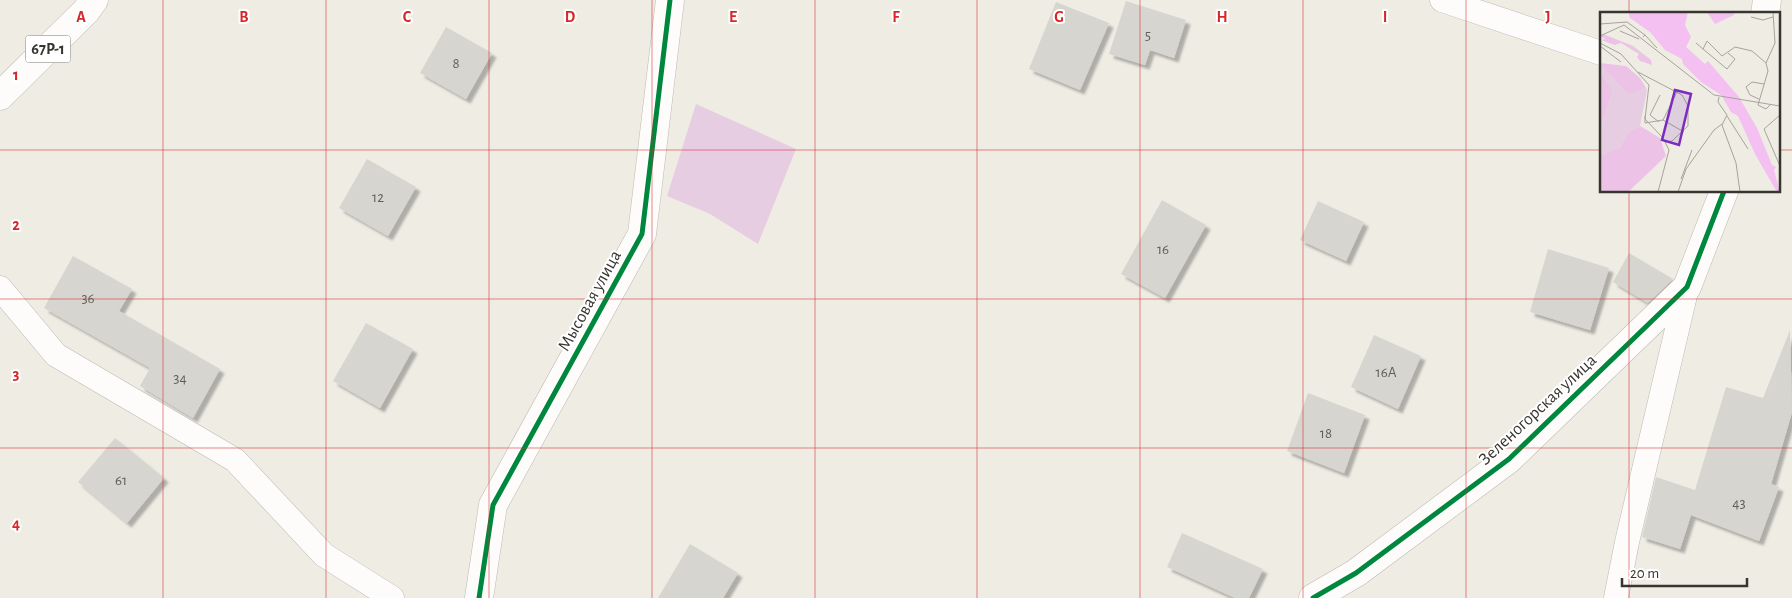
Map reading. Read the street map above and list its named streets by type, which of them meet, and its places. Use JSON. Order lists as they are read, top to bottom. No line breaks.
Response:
{"streets":{"street":["67Р-1","Мысовая улица","Зеленогорская улица"]},"house_numbers":["5","8","12","16","36","16А","34","18","61","43"],"scale_bar":"20 m","grid":{"columns":["A","B","C","D","E","F","G","H","I","J"],"rows":["1","2","3","4"]}}
